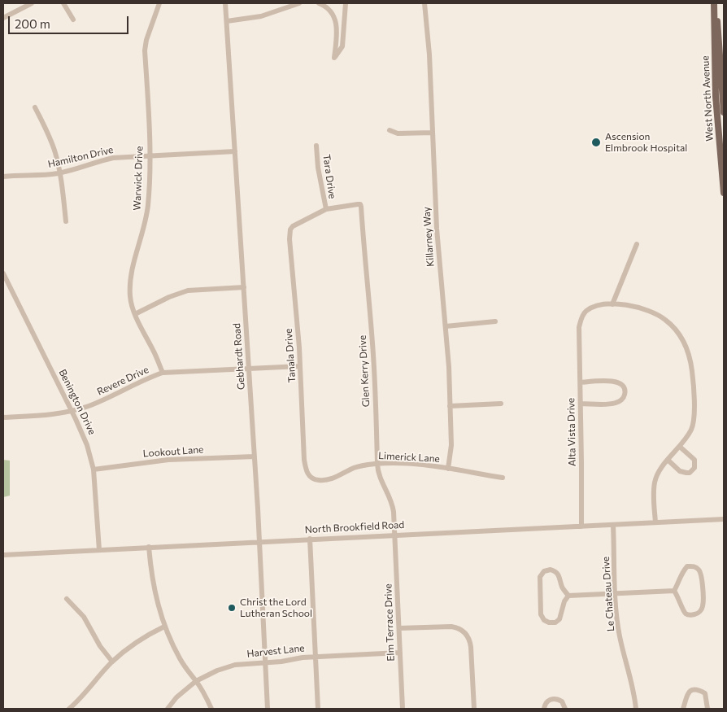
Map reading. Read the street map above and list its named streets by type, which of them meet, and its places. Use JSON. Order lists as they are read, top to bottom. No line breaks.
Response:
{"streets":{"main road":["West North Avenue"],"street":["Hamilton Drive","Tara Drive","Warwick Drive","Killarney Way","Tanala Drive","Gebhardt Road","Glen Kerry Drive","Revere Drive","Benington Drive","Alta Vista Drive","Lookout Lane","Limerick Lane","North Brookfield Road","Le Chateau Drive","Elm Terrace Drive","Harvest Lane"]},"crossings":[["Hamilton Drive","Warwick Drive"],["Hamilton Drive","Gebhardt Road"],["Tara Drive","Tanala Drive"],["Tara Drive","Glen Kerry Drive"],["Warwick Drive","Revere Drive"],["Killarney Way","Limerick Lane"],["Tanala Drive","Glen Kerry Drive"],["Tanala Drive","Revere Drive"],["Tanala Drive","Limerick Lane"],["Gebhardt Road","Revere Drive"],["Gebhardt Road","Lookout Lane"],["Gebhardt Road","North Brookfield Road"],["Gebhardt Road","Harvest Lane"],["Glen Kerry Drive","Limerick Lane"],["Glen Kerry Drive","North Brookfield Road"],["Glen Kerry Drive","Elm Terrace Drive"],["Revere Drive","Benington Drive"],["Benington Drive","Lookout Lane"],["Benington Drive","North Brookfield Road"],["Alta Vista Drive","North Brookfield Road"],["North Brookfield Road","Le Chateau Drive"],["North Brookfield Road","Elm Terrace Drive"],["Elm Terrace Drive","Harvest Lane"]],"places":["Ascension Elmbrook Hospital","Christ the Lord Lutheran School"],"scale_bar":"200 m"}
